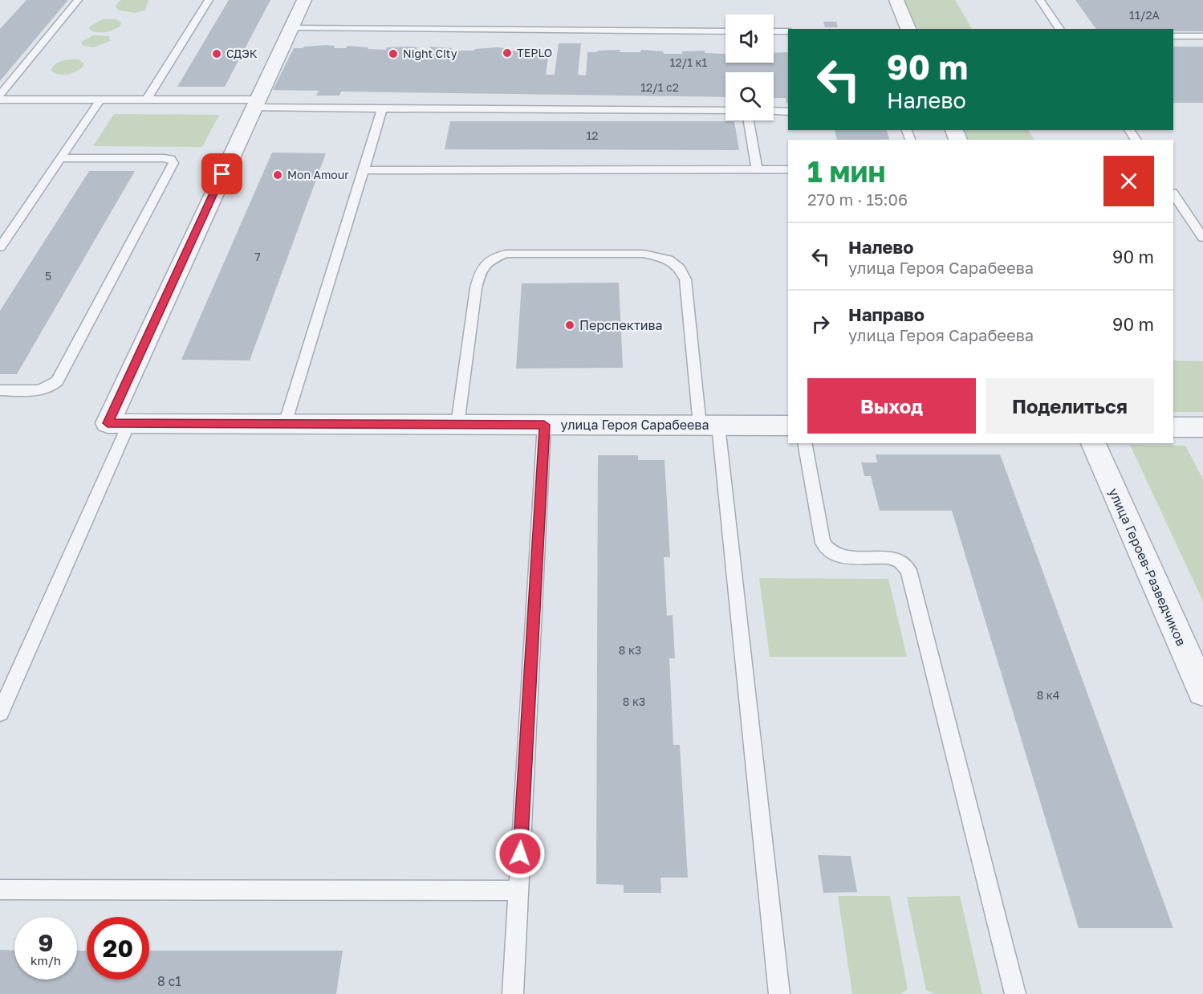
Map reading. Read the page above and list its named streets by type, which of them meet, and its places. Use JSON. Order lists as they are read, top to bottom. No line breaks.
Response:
{"streets":{"street":["улица Героя Сарабеева","улица Героев-Разведчиков"]},"places":["TEPLO","СДЭК","Night City","Mon Amour","Перспектива"],"house_numbers":["11/2А","12/1 к1","12/1 с2","12","7","5","8 к3","8 к4","8 к3","8 с1"],"page":{"turn":["90 m","Налево"],"heading":["1 мин","270 m · 15:06"],"list":[{"name":"Налево","note":"улица Героя Сарабеева","value":"90 m"},{"name":"Направо","note":"улица Героя Сарабеева","value":"90 m"}],"buttons":["Выход","Поделиться"],"speed":"9 km/h","limit":"20"}}
